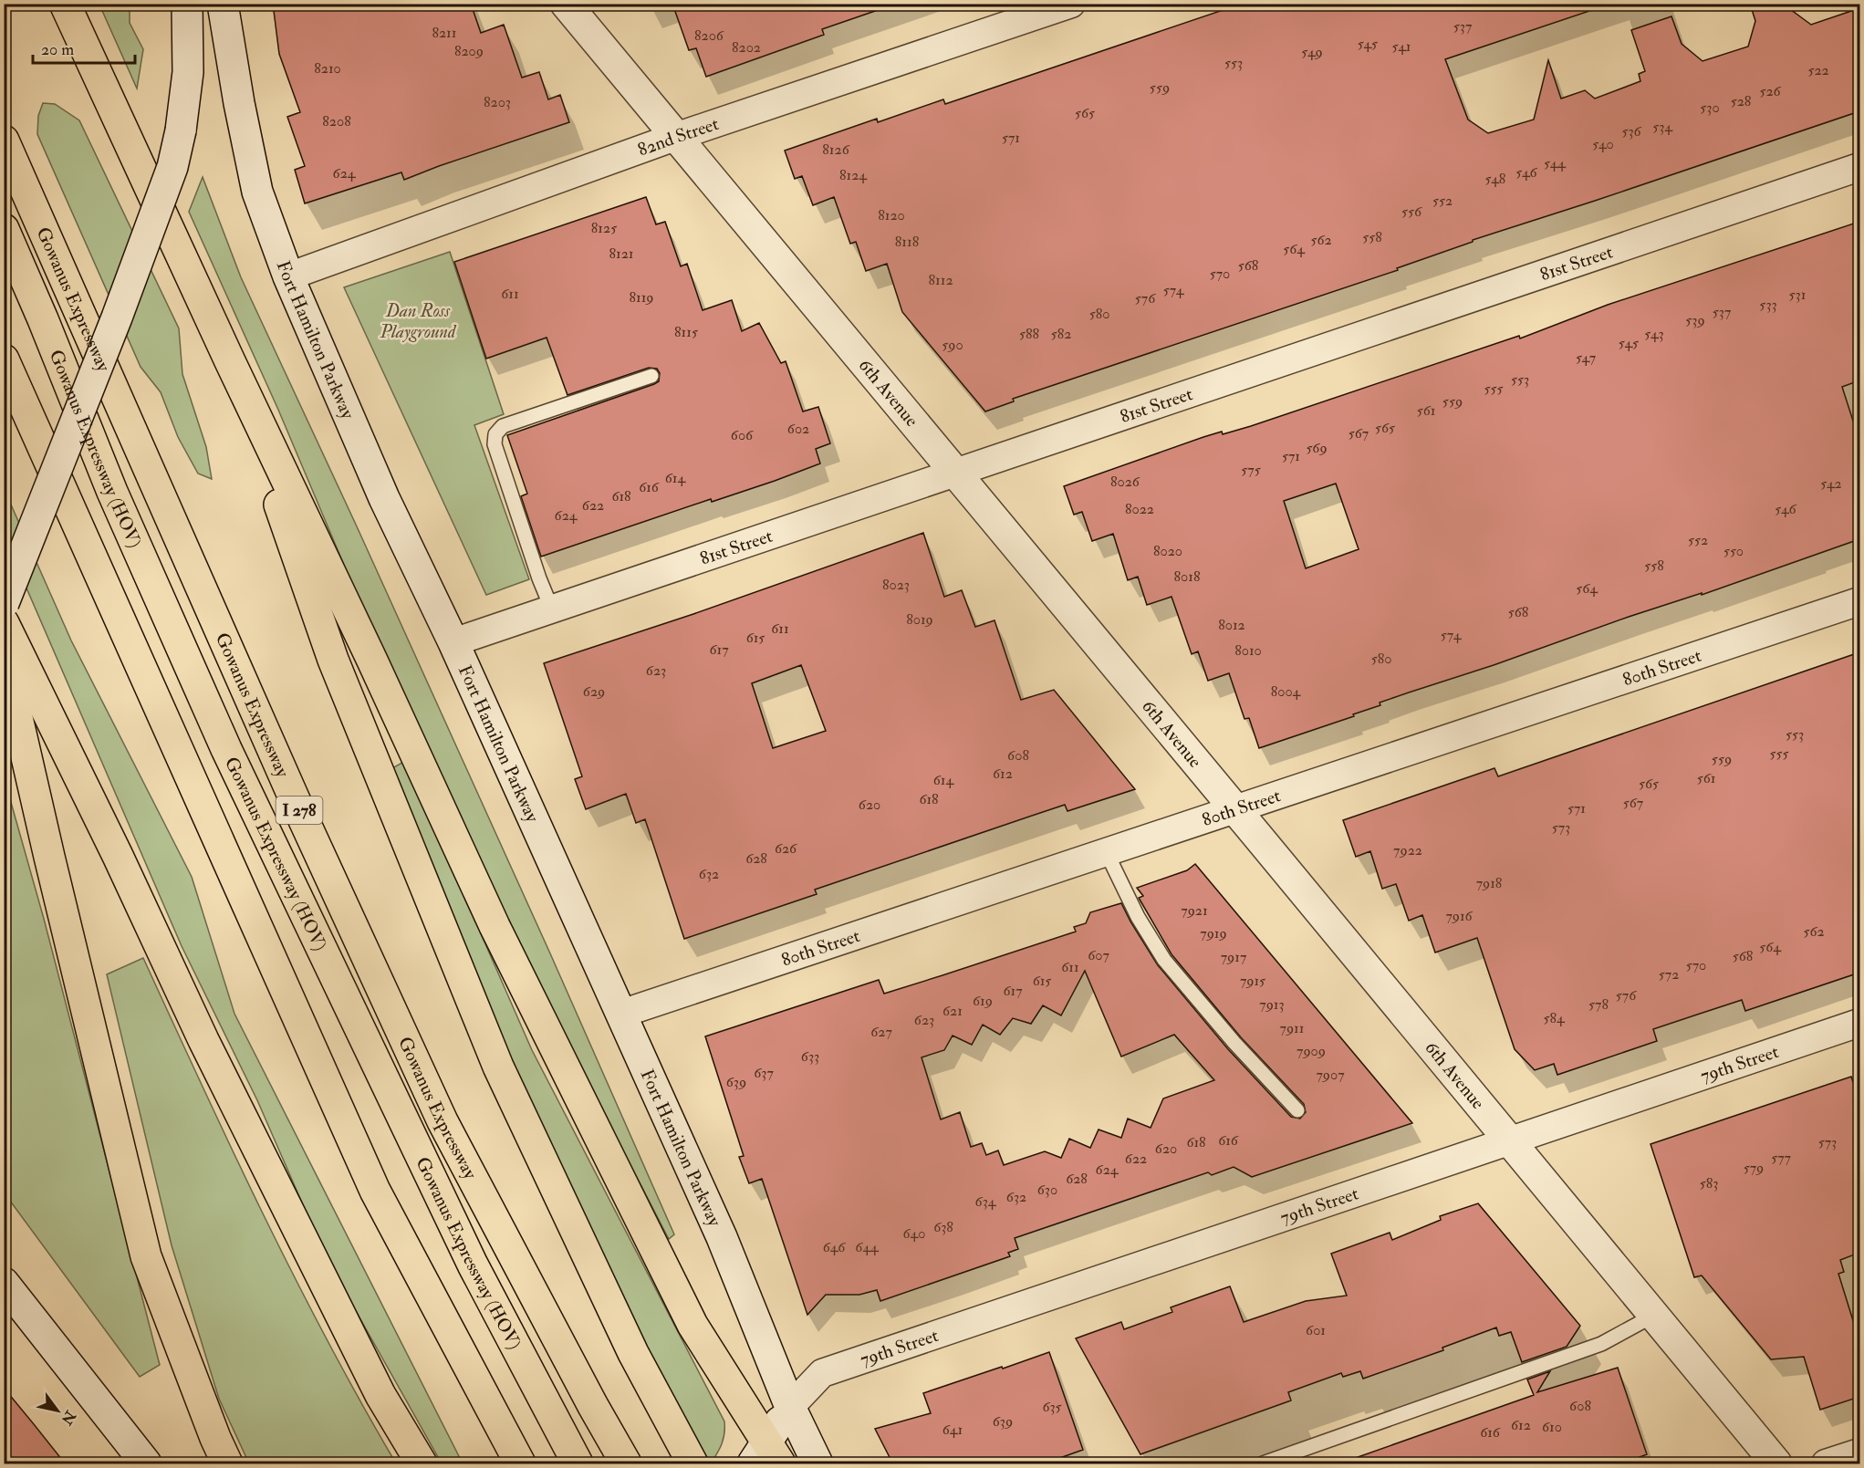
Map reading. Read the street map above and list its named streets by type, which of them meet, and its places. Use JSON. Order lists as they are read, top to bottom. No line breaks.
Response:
{"streets":{"highway":["Gowanus Expressway","Gowanus Expressway (HOV)","I 278"],"main road":["Fort Hamilton Parkway","6th Avenue"],"street":["82nd Street","81st Street","80th Street","79th Street"]},"crossings":[["82nd Street","Fort Hamilton Parkway"],["82nd Street","6th Avenue"],["81st Street","Fort Hamilton Parkway"],["81st Street","6th Avenue"],["Fort Hamilton Parkway","80th Street"],["Fort Hamilton Parkway","79th Street"],["6th Avenue","80th Street"],["6th Avenue","79th Street"]],"parks":["Dan Ross Playground"],"house_numbers":["537","8211","8206","545","541","8202","8209","549","553","8210","522","559","526","528","8203","530","565","8208","534","536","571","540","8126","544","546","624","8124","548","552","556","8120","8125","558","562","8118","564","8121","568","570","8112","574","611","531","8119","576","533","537","580","539","8115","588","582","543","545","590","547","553","555","559","561","565","602","567","606","569","571","575","614","8026","542","616","618","622","8022","546","624","552","8020","550","558","8018","8023","564","568","8019","8012","611","574","615","617","8010","580","623","629","8004","553","555","608","559","612","561","614","565","618","567","620","571","573","626","7922","628","632","7918","7921","7916","562","7919","564","607","568","7917","570","611","572","615","7915","617","576","619","7913","578","621","584","623","7911","627","7909","633","637","7907","639","616","618","573","620","577","622","579","624","628","583","630","632","634","638","640","646","644","601","608","635","639","612","610","641","616"],"scale_bar":"20 m","north":"bottom right"}
